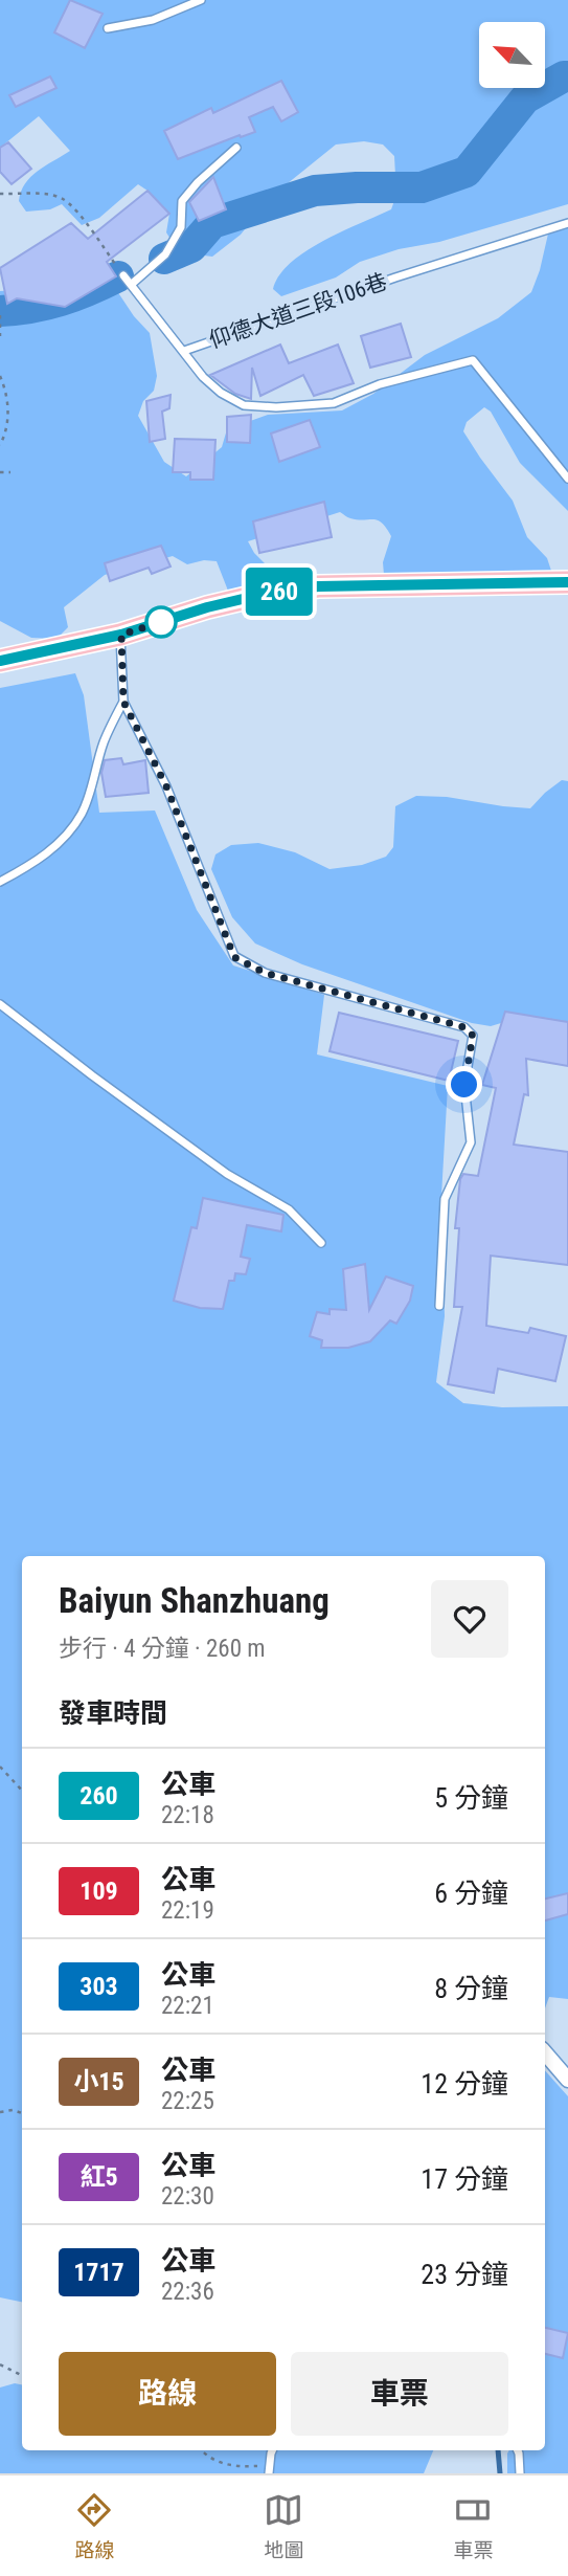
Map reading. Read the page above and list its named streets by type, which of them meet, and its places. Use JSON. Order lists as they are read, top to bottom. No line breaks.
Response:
{"streets":{"lane":["仰德大道三段106巷"]},"lines":["bus line 260"],"north":"top left","page":{"on_map":"260","heading":[["Baiyun Shanzhuang","步行 · 4 分鐘 · 260 m"],"發車時間"],"list":[{"mark":"260","name":"公車","note":"22:18","value":"5 分鐘"},{"mark":"109","name":"公車","note":"22:19","value":"6 分鐘"},{"mark":"303","name":"公車","note":"22:21","value":"8 分鐘"},{"mark":"小15","name":"公車","note":"22:25","value":"12 分鐘"},{"mark":"紅5","name":"公車","note":"22:30","value":"17 分鐘"},{"mark":"1717","name":"公車","note":"22:36","value":"23 分鐘"}],"buttons":["路線","車票"],"tabs":["路線","地圖","車票"]}}
